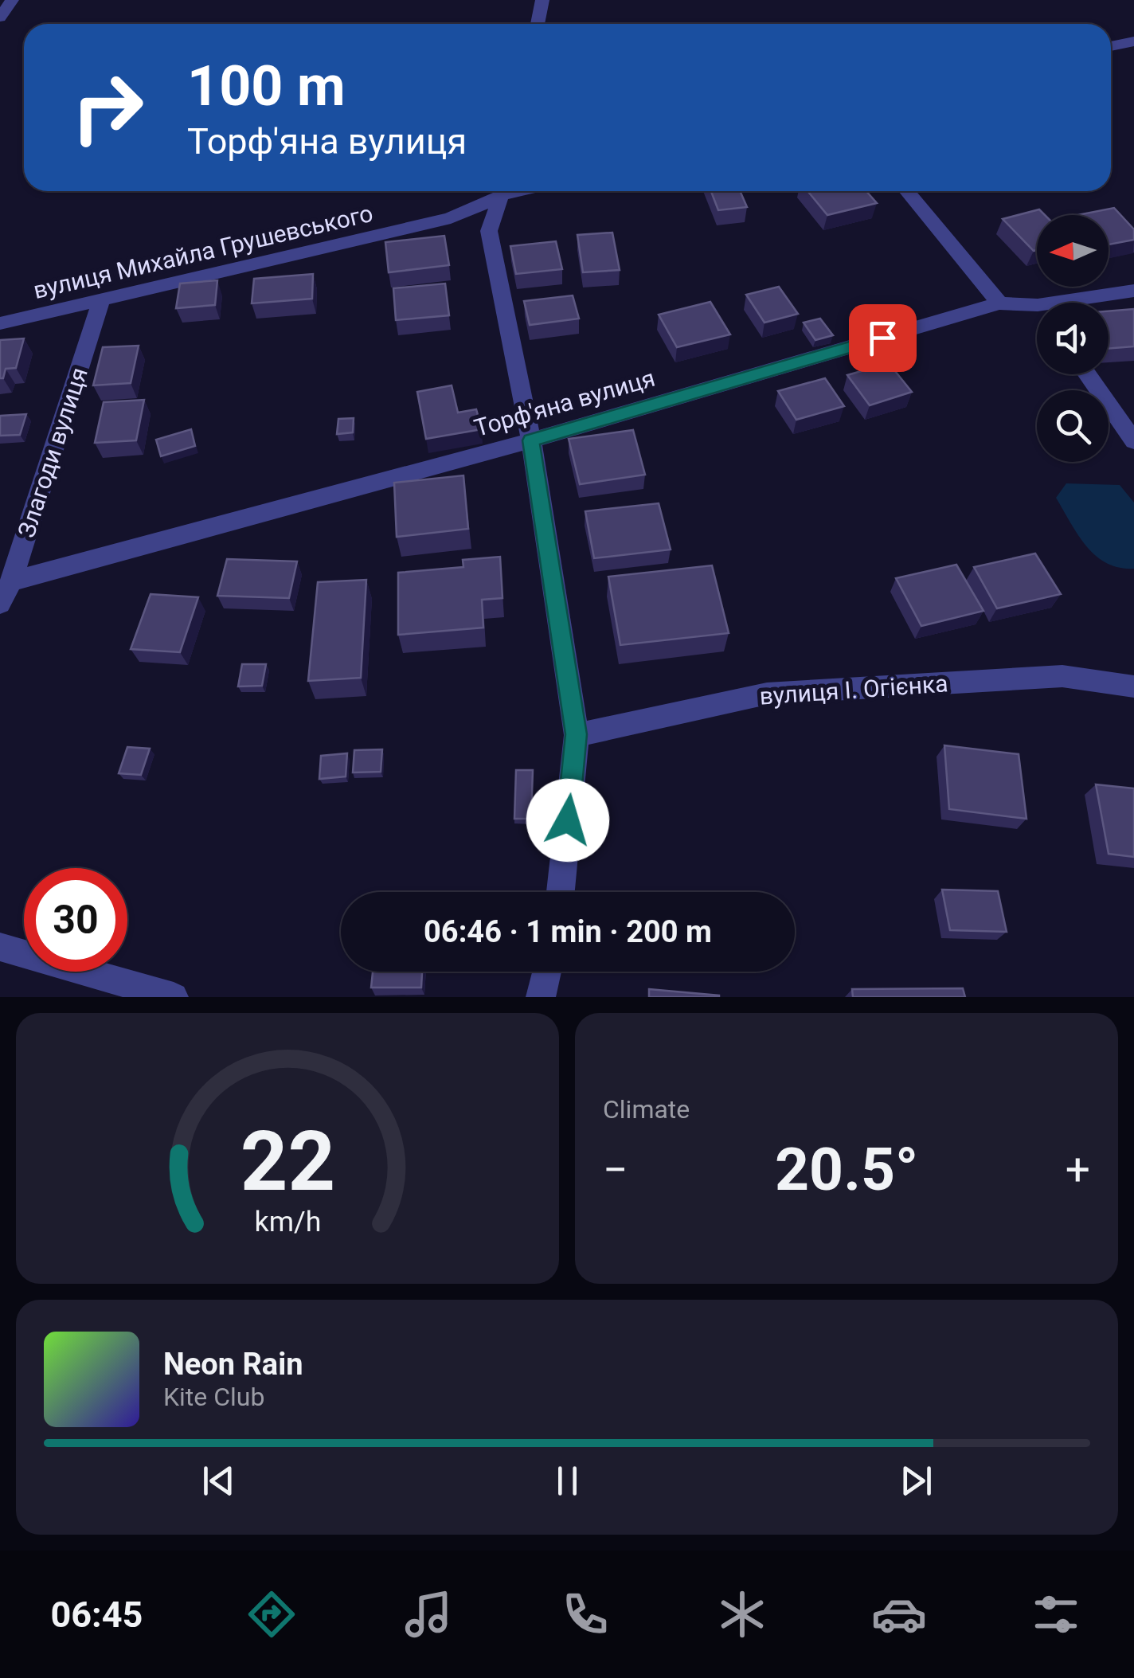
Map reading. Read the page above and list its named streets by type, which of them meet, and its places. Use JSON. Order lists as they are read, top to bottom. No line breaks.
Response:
{"streets":{"street":["вулиця Михайла Грушевського","Торф'яна вулиця","Злагоди вулиця","вулиця І. Огієнка"]},"crossings":[["вулиця Михайла Грушевського","Злагоди вулиця"],["Торф'яна вулиця","Злагоди вулиця"]],"north":"left","page":{"turn":["100 m","Торф'яна вулиця"],"limit":"30","trip":"06:46 · 1 min · 200 m","tile":"Climate","heat":["−","20.5°","+"],"song":["Neon Rain","Kite Club"],"tabs":"06:45","gauge":["22","km/h"]}}
